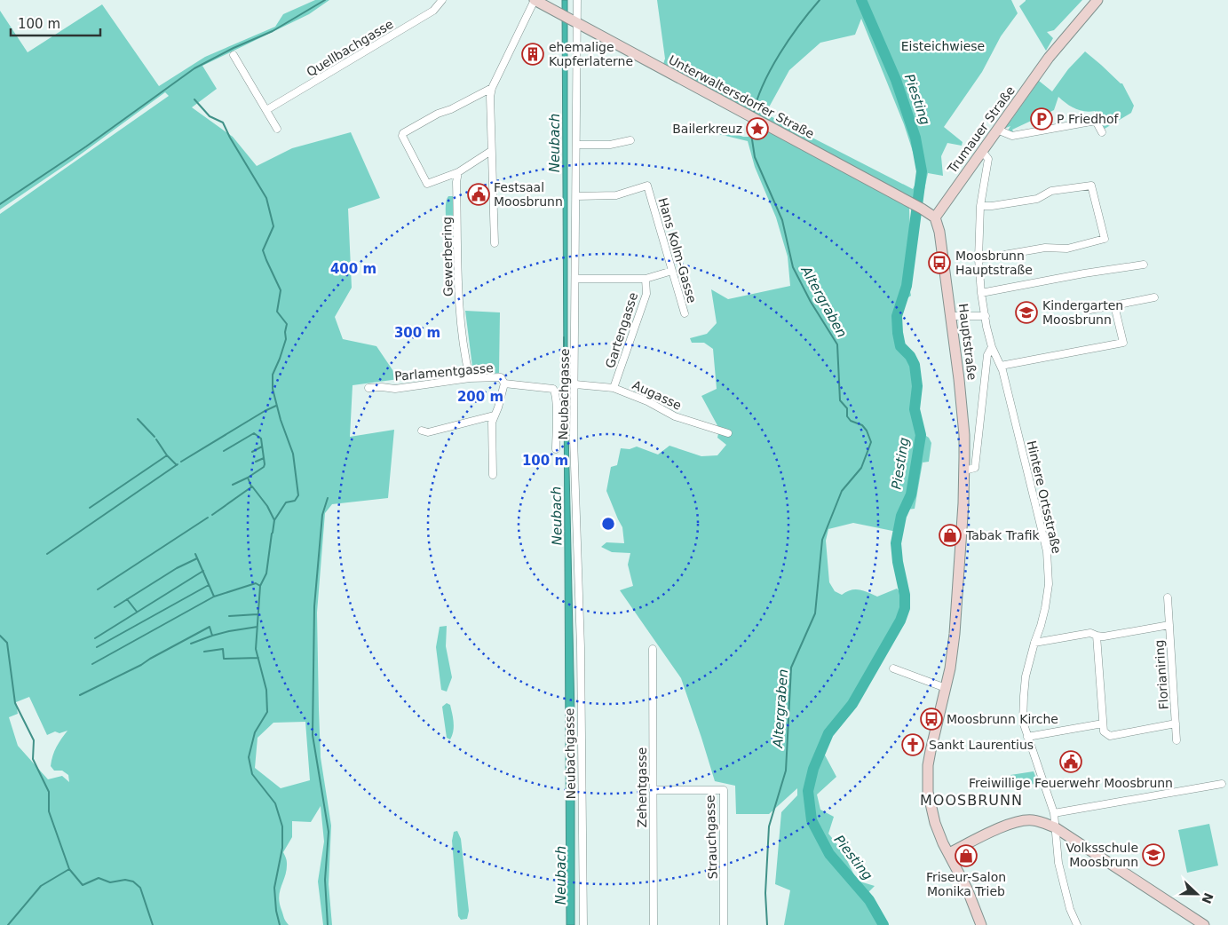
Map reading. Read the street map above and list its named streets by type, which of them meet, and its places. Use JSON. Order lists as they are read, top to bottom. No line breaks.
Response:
{"streets":{"main road":["Unterwaltersdorfer Straße","Trumauer Straße","Hauptstraße"],"street":["Quellbachgasse","Hans Kolm-Gasse","Gewerbering","Gartengasse","Parlamentgasse","Neubachgasse","Augasse","Hintere Ortsstraße","Florianiring","Zehentgasse","Strauchgasse"]},"crossings":[["Unterwaltersdorfer Straße","Trumauer Straße"],["Unterwaltersdorfer Straße","Hauptstraße"],["Unterwaltersdorfer Straße","Neubachgasse"],["Trumauer Straße","Hauptstraße"],["Trumauer Straße","Hintere Ortsstraße"],["Hans Kolm-Gasse","Neubachgasse"],["Gewerbering","Parlamentgasse"],["Gartengasse","Augasse"],["Hauptstraße","Hintere Ortsstraße"],["Neubachgasse","Augasse"],["Hintere Ortsstraße","Florianiring"],["Zehentgasse","Strauchgasse"]],"districts":["MOOSBRUNN"],"water":["Piesting","Neubach","Altergraben"],"parks":["Eisteichwiese"],"places":{"building":["ehemalige Kupferlaterne"],"parking":["P Friedhof"],"place":["Bailerkreuz"],"public building":["Festsaal Moosbrunn","Freiwillige Feuerwehr Moosbrunn"],"bus stop":["Moosbrunn Hauptstraße","Moosbrunn Kirche"],"school or university":["Kindergarten Moosbrunn","Volksschule Moosbrunn"],"shop":["Tabak Trafik","Friseur-Salon Monika Trieb"],"church":["Sankt Laurentius"]},"scale_bar":"100 m","north":"right","rings":["400 m","300 m","200 m","100 m"]}
